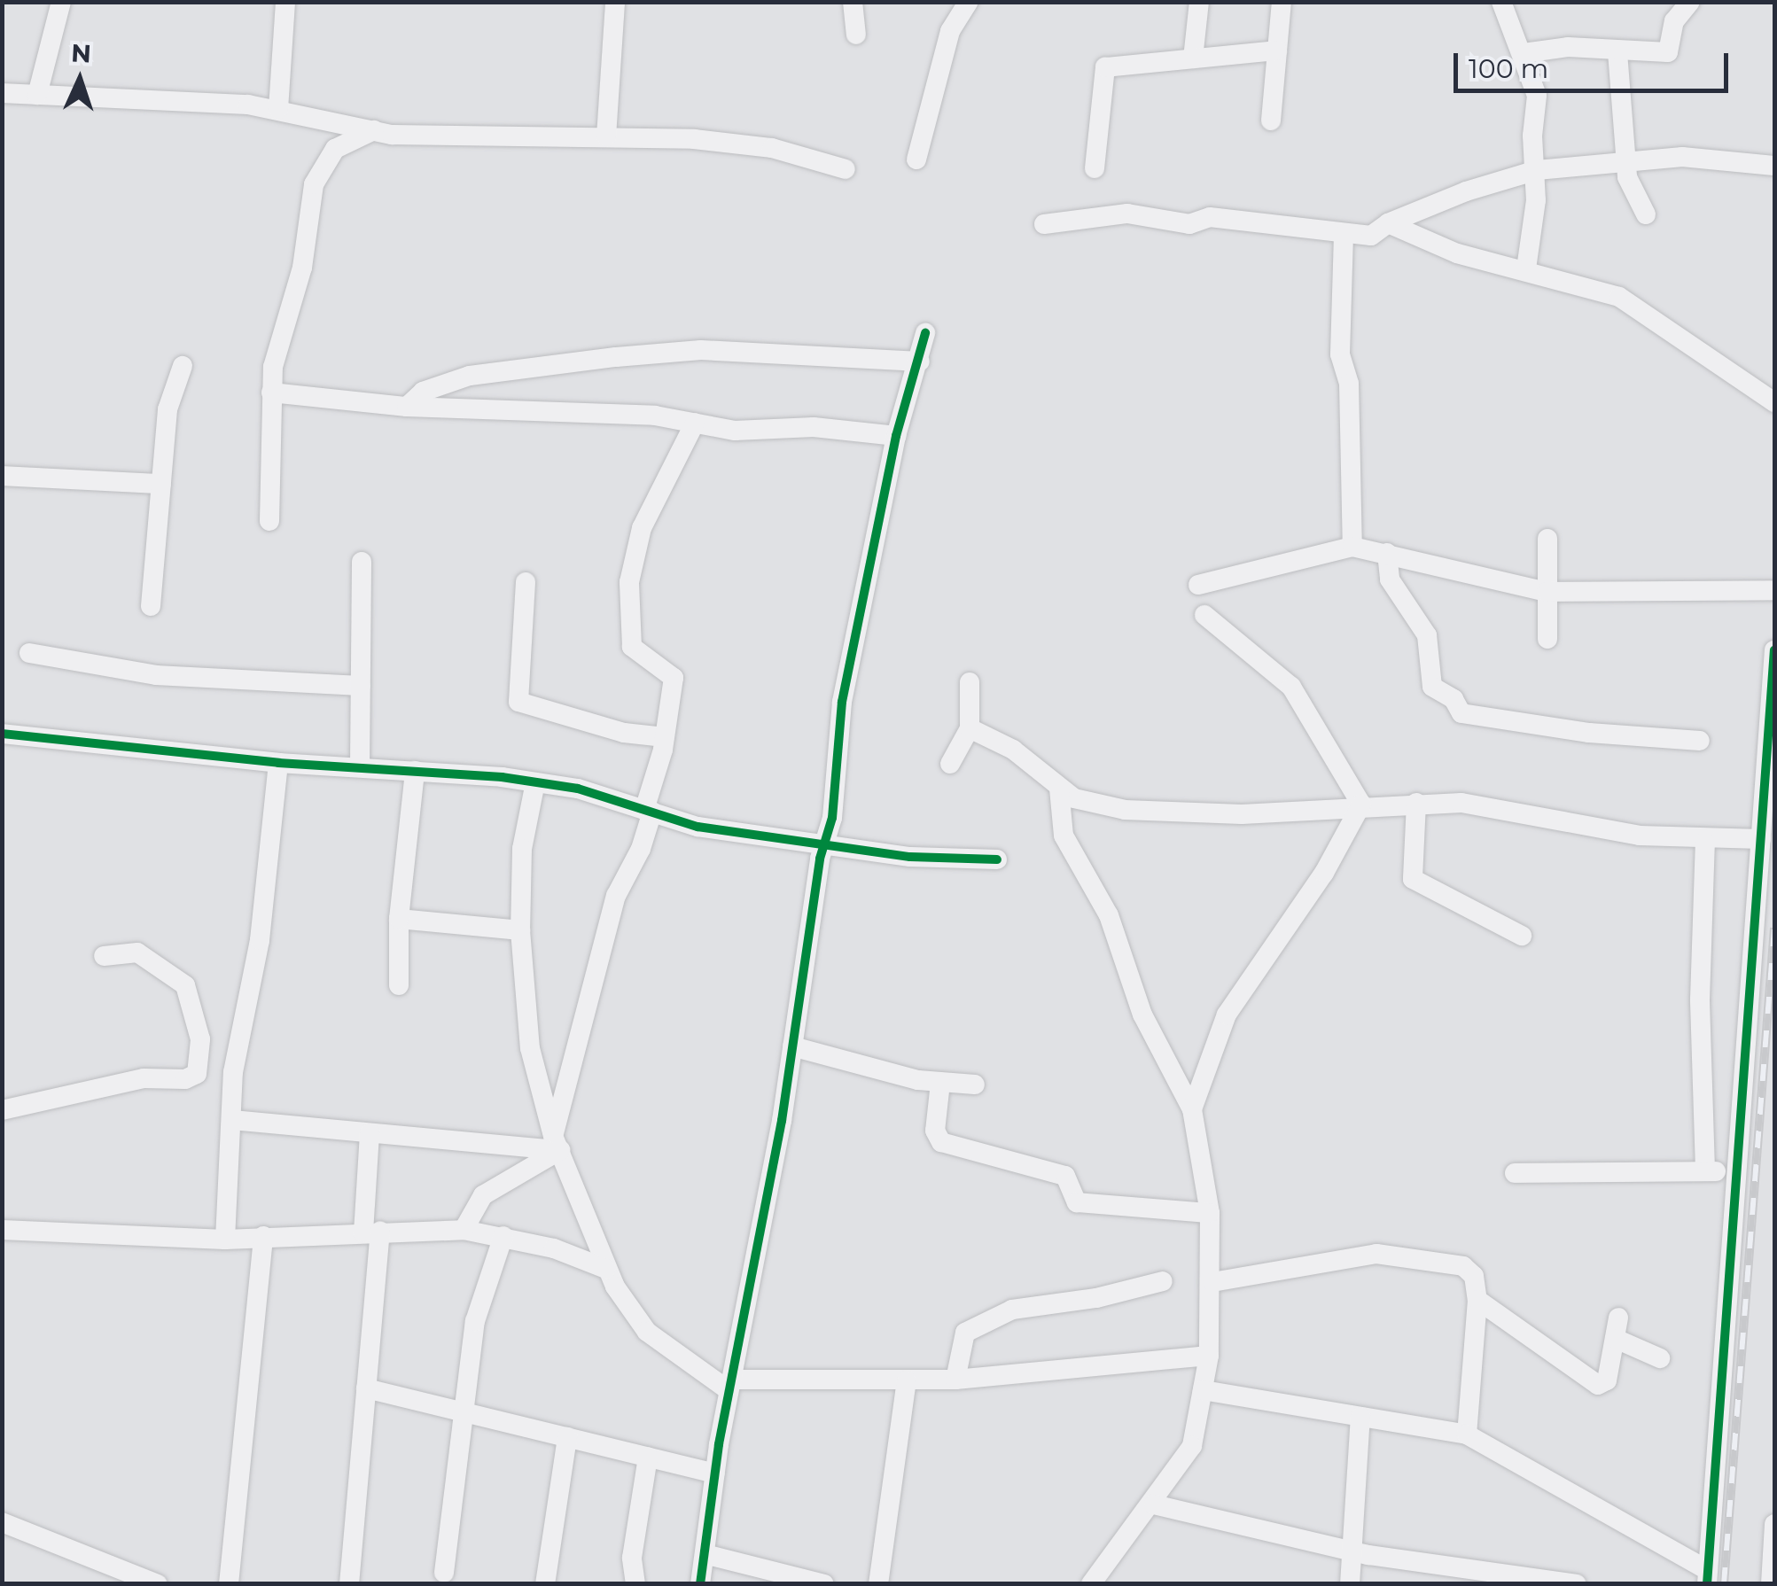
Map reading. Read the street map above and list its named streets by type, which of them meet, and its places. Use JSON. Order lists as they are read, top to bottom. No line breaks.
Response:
{"scale_bar":"100 m","north":"top"}
